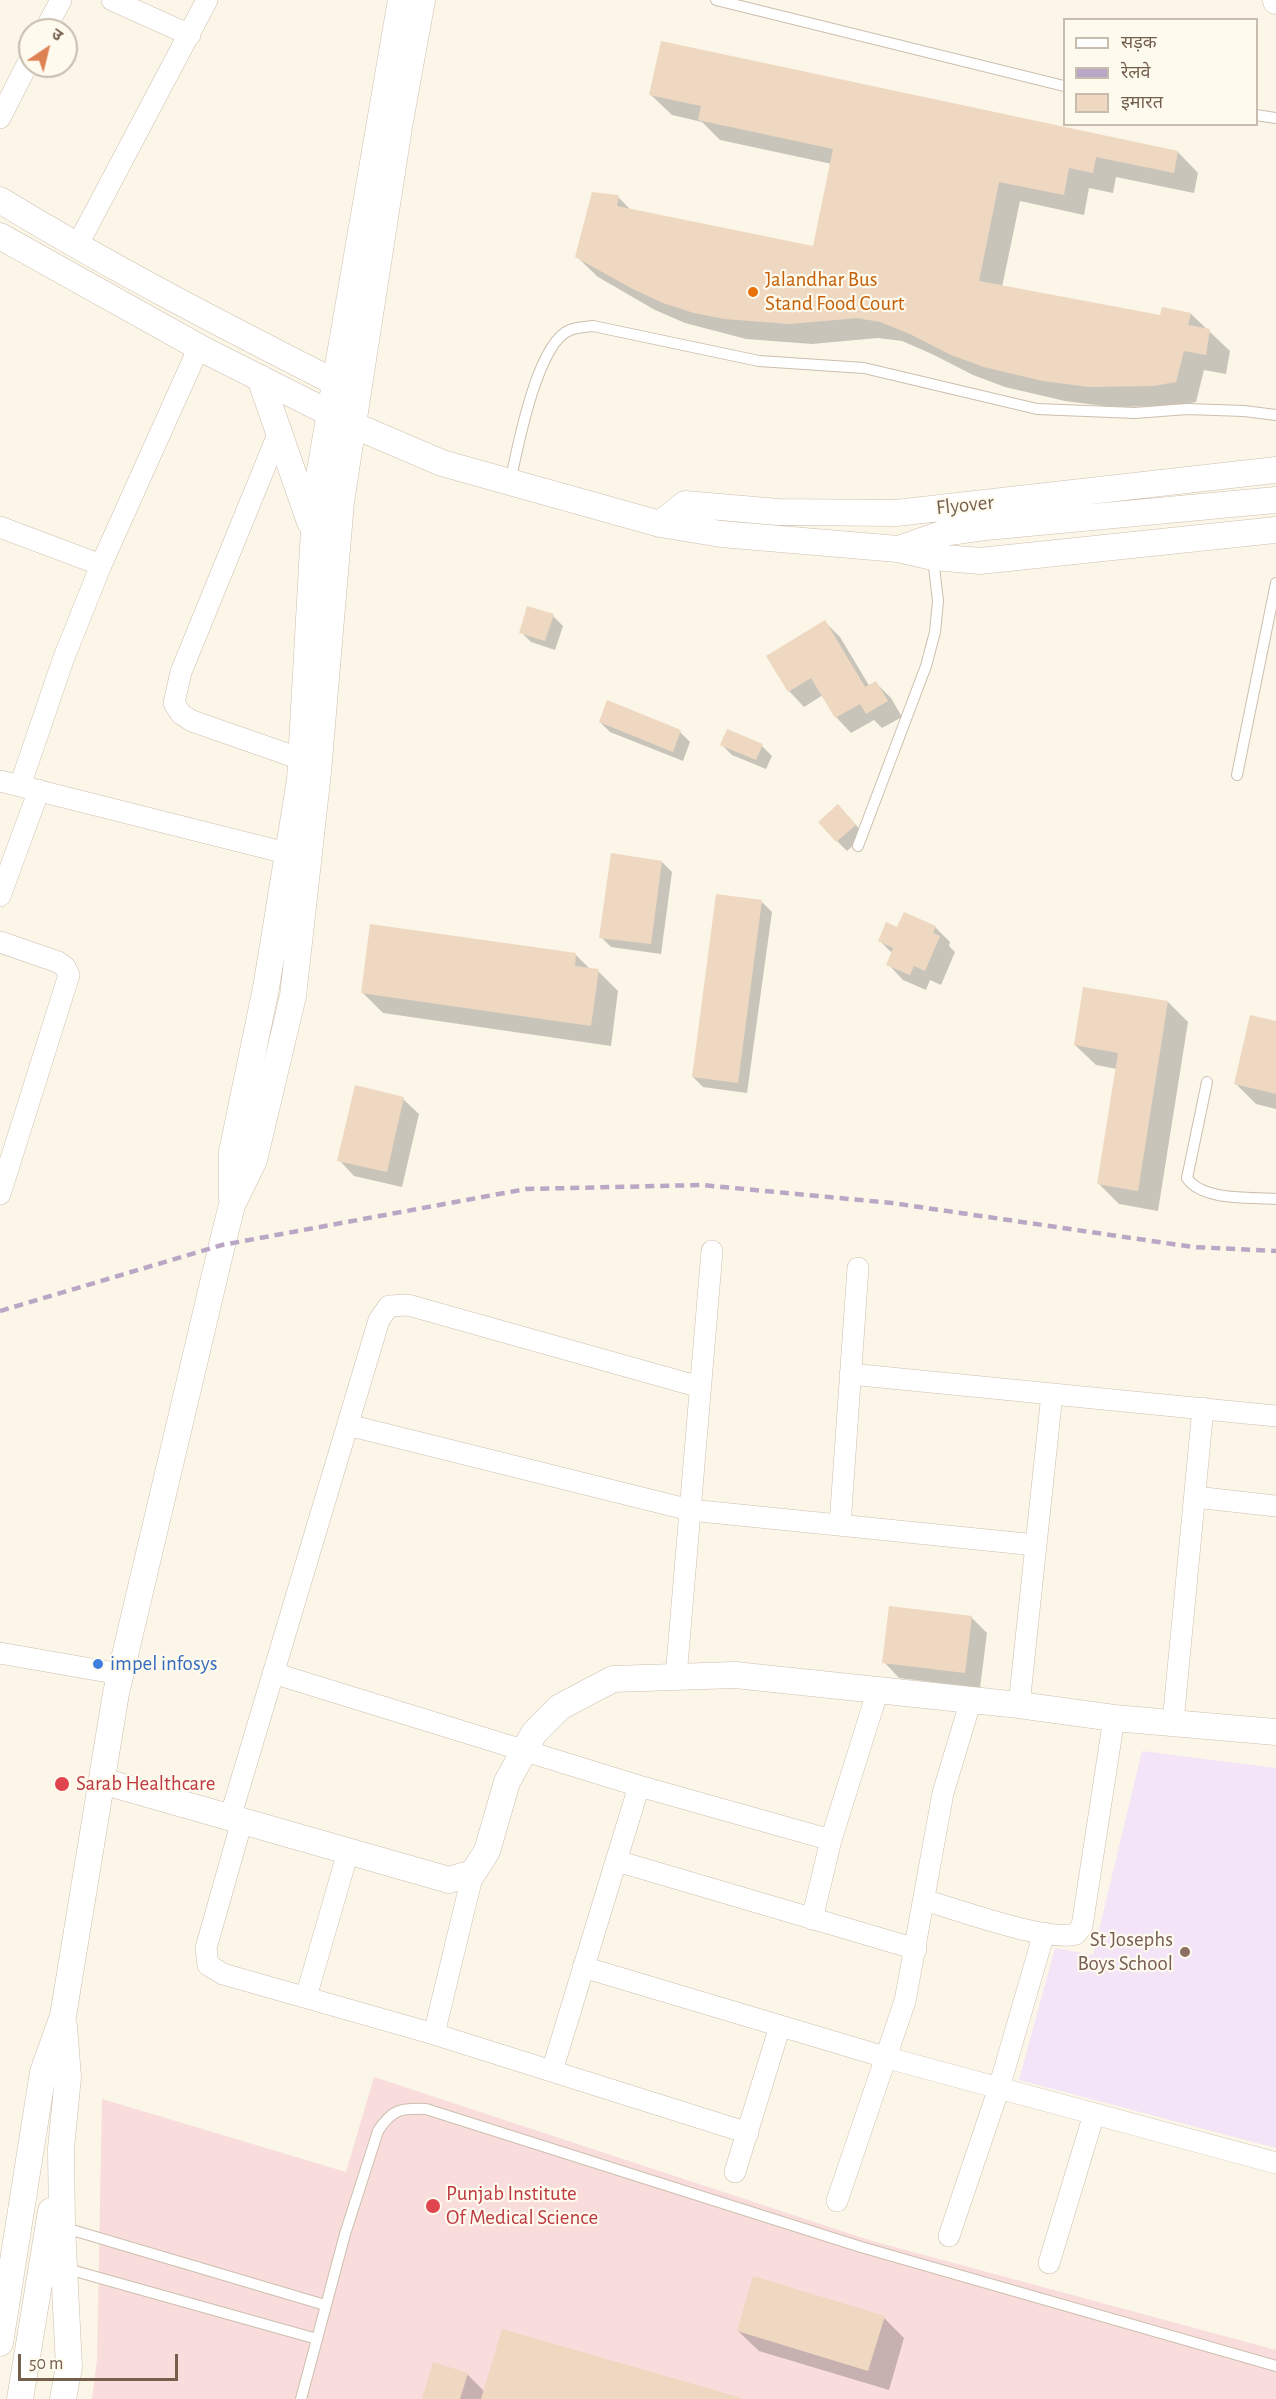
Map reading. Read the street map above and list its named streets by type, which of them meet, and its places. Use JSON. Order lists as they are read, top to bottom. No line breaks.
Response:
{"streets":{"street":["Flyover"]},"places":["Jalandhar Bus Stand Food Court","impel infosys","Sarab Healthcare","St Josephs Boys School","Punjab Institute Of Medical Science"],"legend":["सड़क","रेलवे","इमारत"],"scale_bar":"50 m","north":"top right"}
